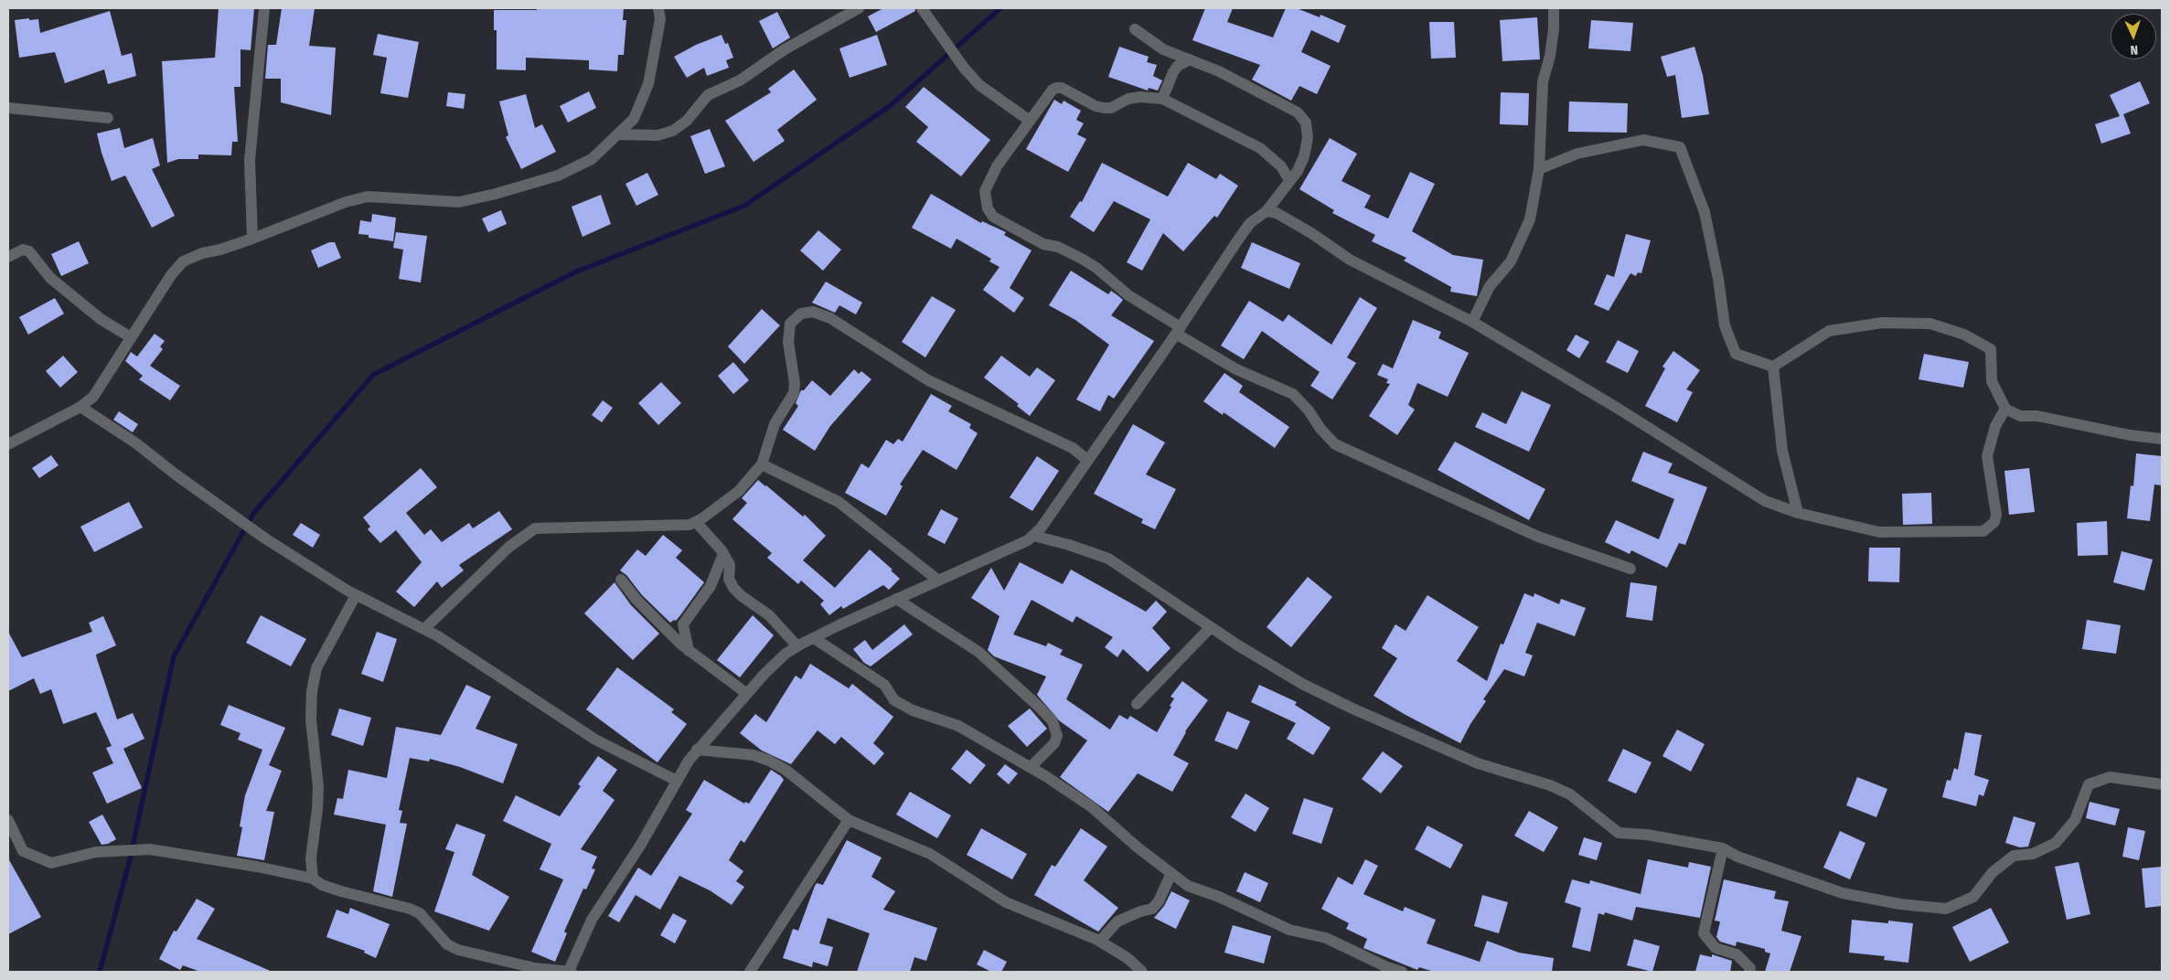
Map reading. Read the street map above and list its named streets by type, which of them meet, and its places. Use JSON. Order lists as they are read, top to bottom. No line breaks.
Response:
{"north":"bottom"}
